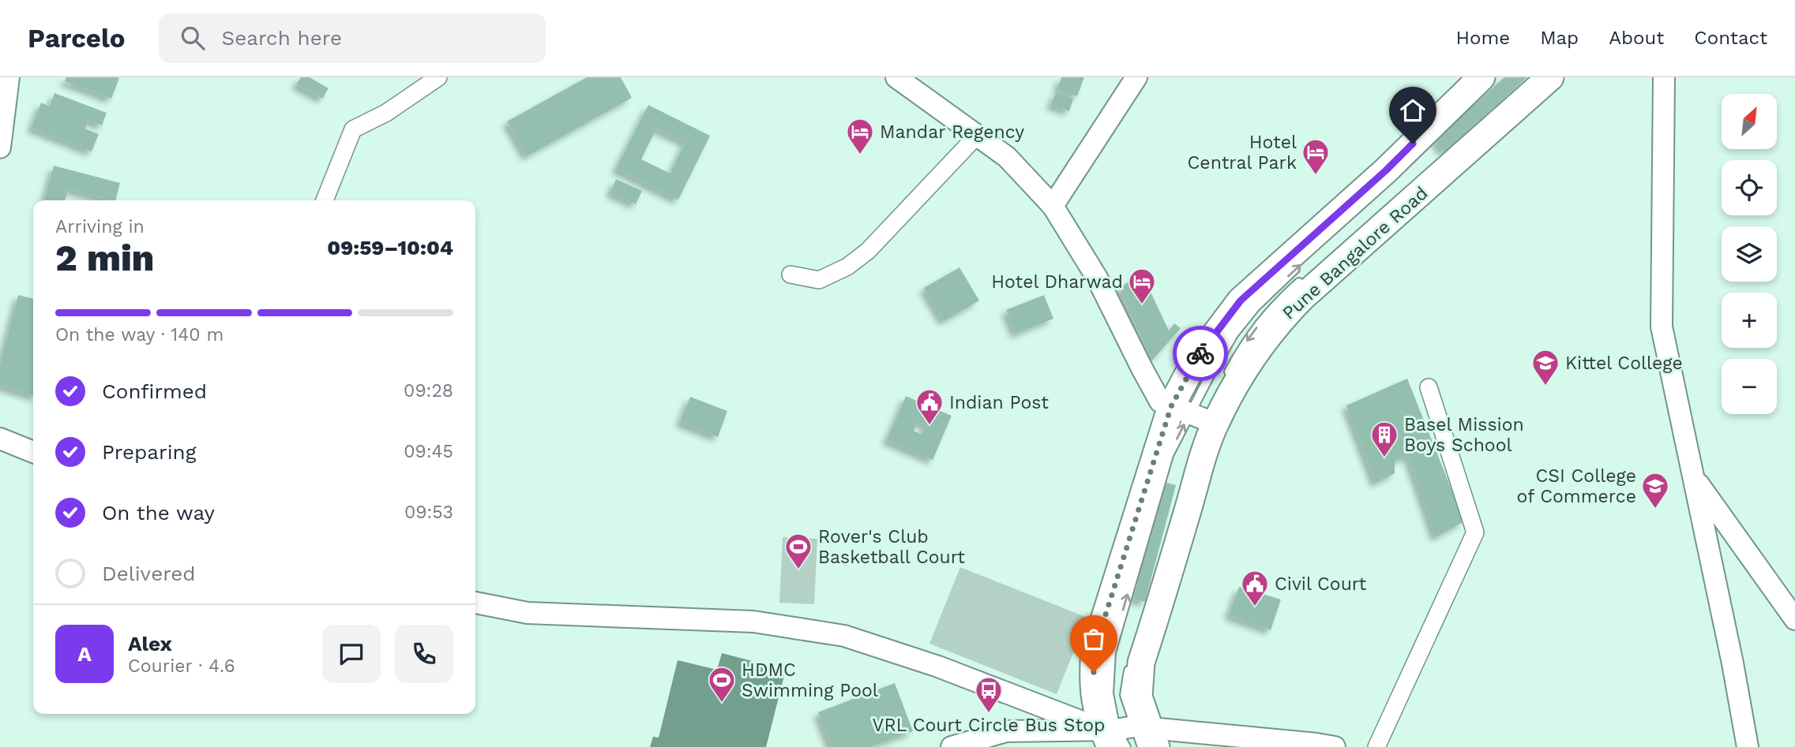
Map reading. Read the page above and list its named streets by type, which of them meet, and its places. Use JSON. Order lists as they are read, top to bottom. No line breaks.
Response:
{"streets":{"main road":["Pune Bangalore Road"]},"places":{"hotel":["Mandar Regency","Hotel Central Park","Hotel Dharwad"],"school or university":["Kittel College","CSI College of Commerce"],"public building":["Indian Post","Civil Court"],"building":["Basel Mission Boys School"],"sports":["Rover's Club Basketball Court","HDMC Swimming Pool"],"bus stop":["VRL Court Circle Bus Stop"]},"north":"top right","page":{"header":"Parcelo","search":"Search here","nav":["Home","Map","About","Contact"],"map_buttons":["+","−"],"heading":["2 min","Arriving in","09:59–10:04"],"panel":["Alex","Courier · 4.6"],"bar":"On the way · 140 m","list":[["Confirmed","09:28"],["Preparing","09:45"],["On the way","09:53"],"Delivered"],"round":"A"}}
